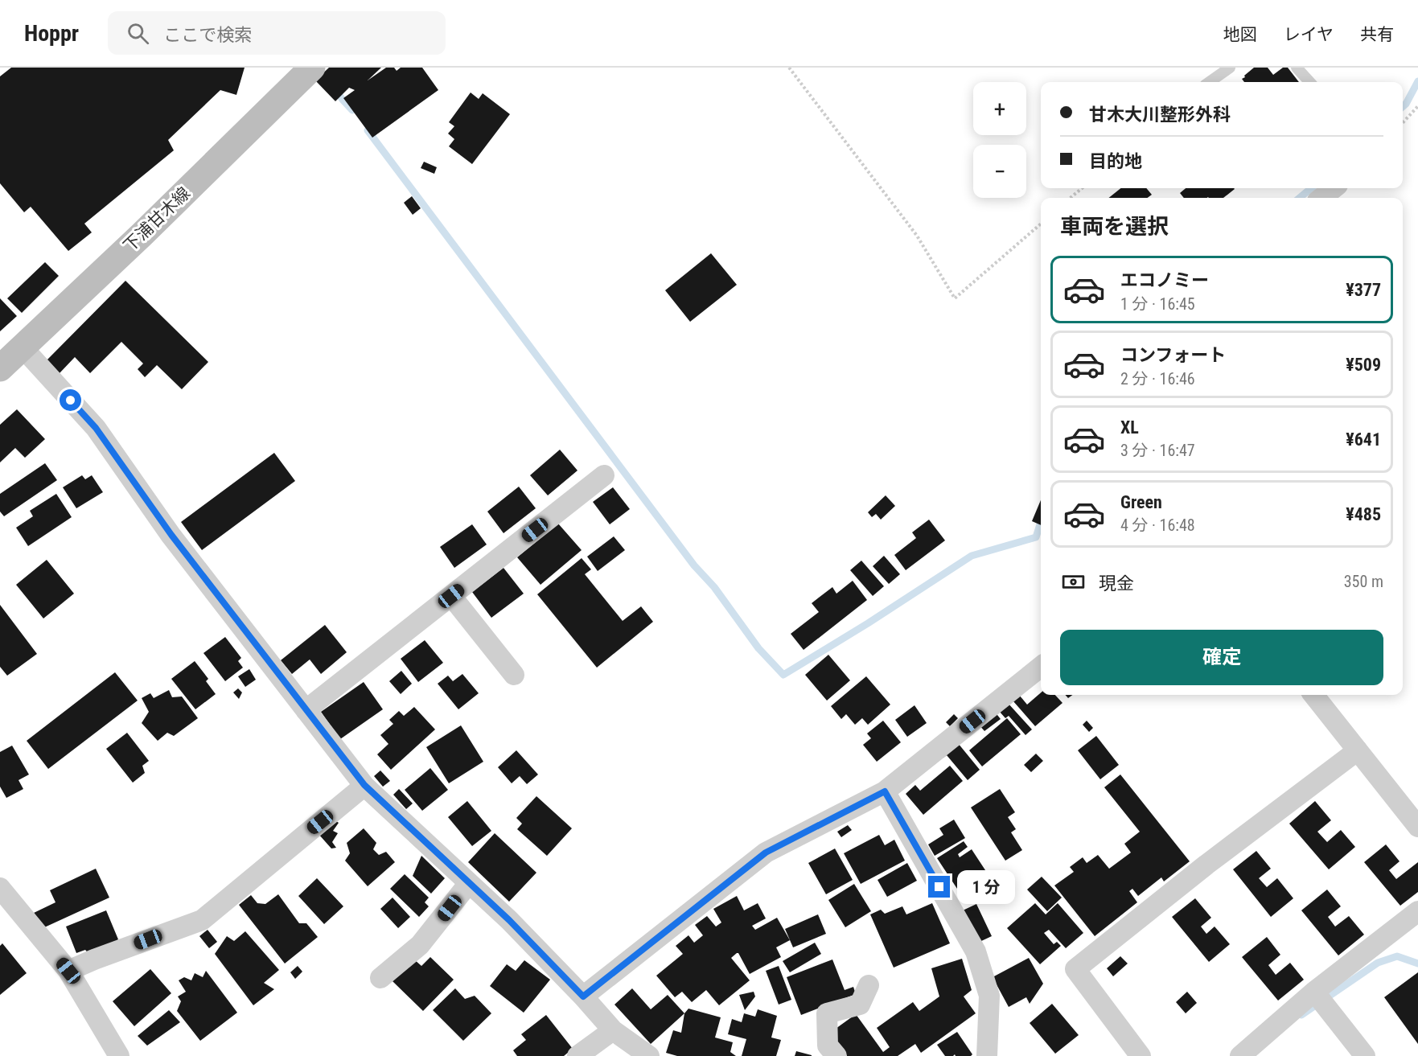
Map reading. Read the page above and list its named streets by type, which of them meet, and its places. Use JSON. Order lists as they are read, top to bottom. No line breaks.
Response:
{"streets":{"main road":["下浦甘木線"]},"page":{"header":"Hoppr","search":"ここで検索","nav":["地図","レイヤ","共有"],"map_buttons":["+","−"],"banner":["甘木大川整形外科","目的地"],"heading":"車両を選択","list":[{"name":"エコノミー","note":"1 分 · 16:45","value":"¥377"},{"name":"コンフォート","note":"2 分 · 16:46","value":"¥509"},{"name":"XL","note":"3 分 · 16:47","value":"¥641"},{"name":"Green","note":"4 分 · 16:48","value":"¥485"}],"pay":["現金","350 m"],"buttons":"確定","bubble":"1 分"}}
